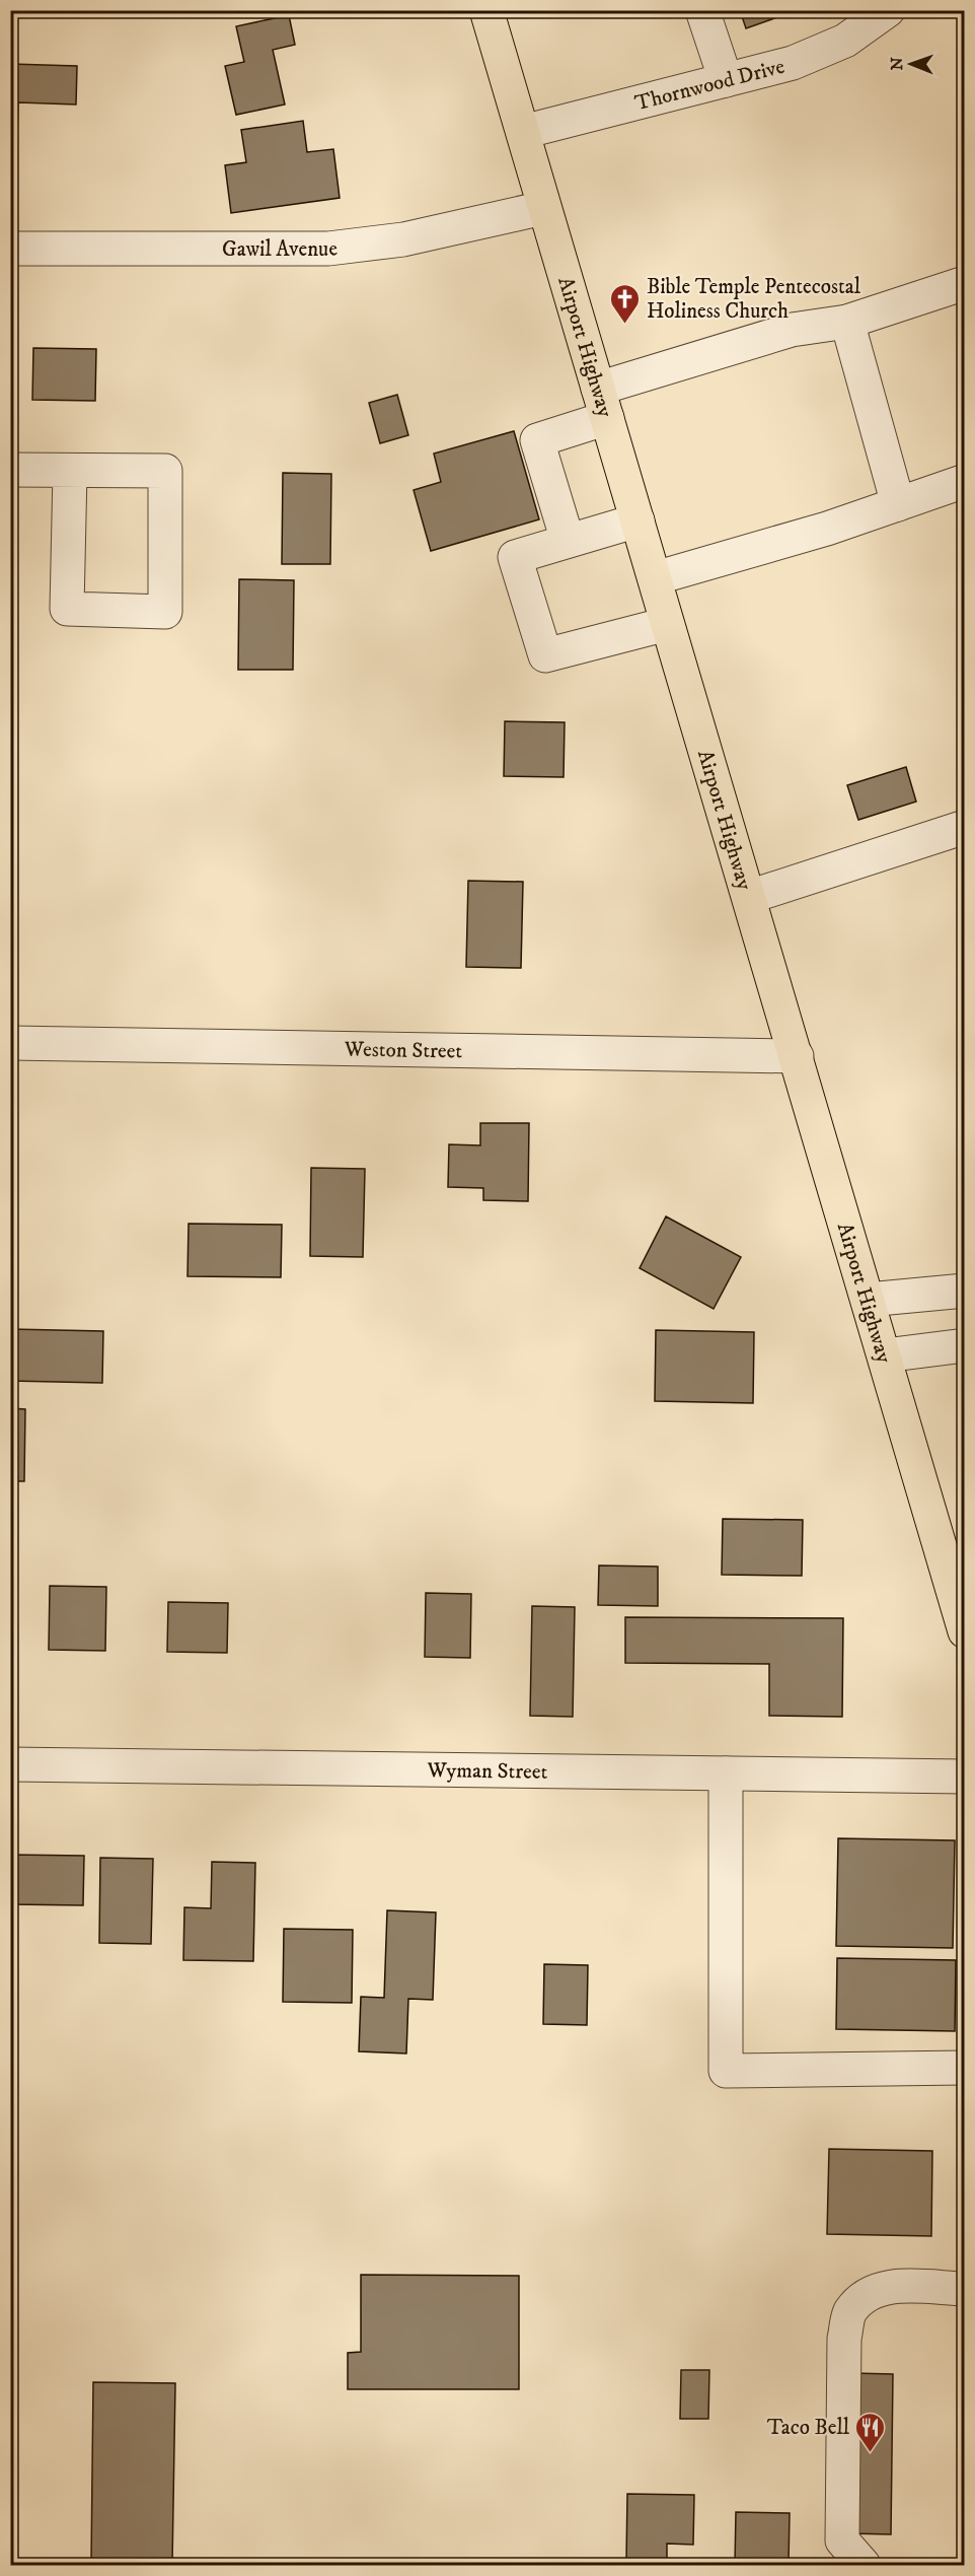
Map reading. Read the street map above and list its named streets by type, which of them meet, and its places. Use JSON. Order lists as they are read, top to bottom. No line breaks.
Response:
{"streets":{"main road":["Airport Highway"],"street":["Thornwood Drive","Gawil Avenue","Weston Street","Wyman Street"]},"crossings":[["Thornwood Drive","Airport Highway"],["Gawil Avenue","Airport Highway"],["Airport Highway","Weston Street"]],"places":{"church":["Bible Temple Pentecostal Holiness Church"],"restaurant":["Taco Bell"]},"north":"left"}
